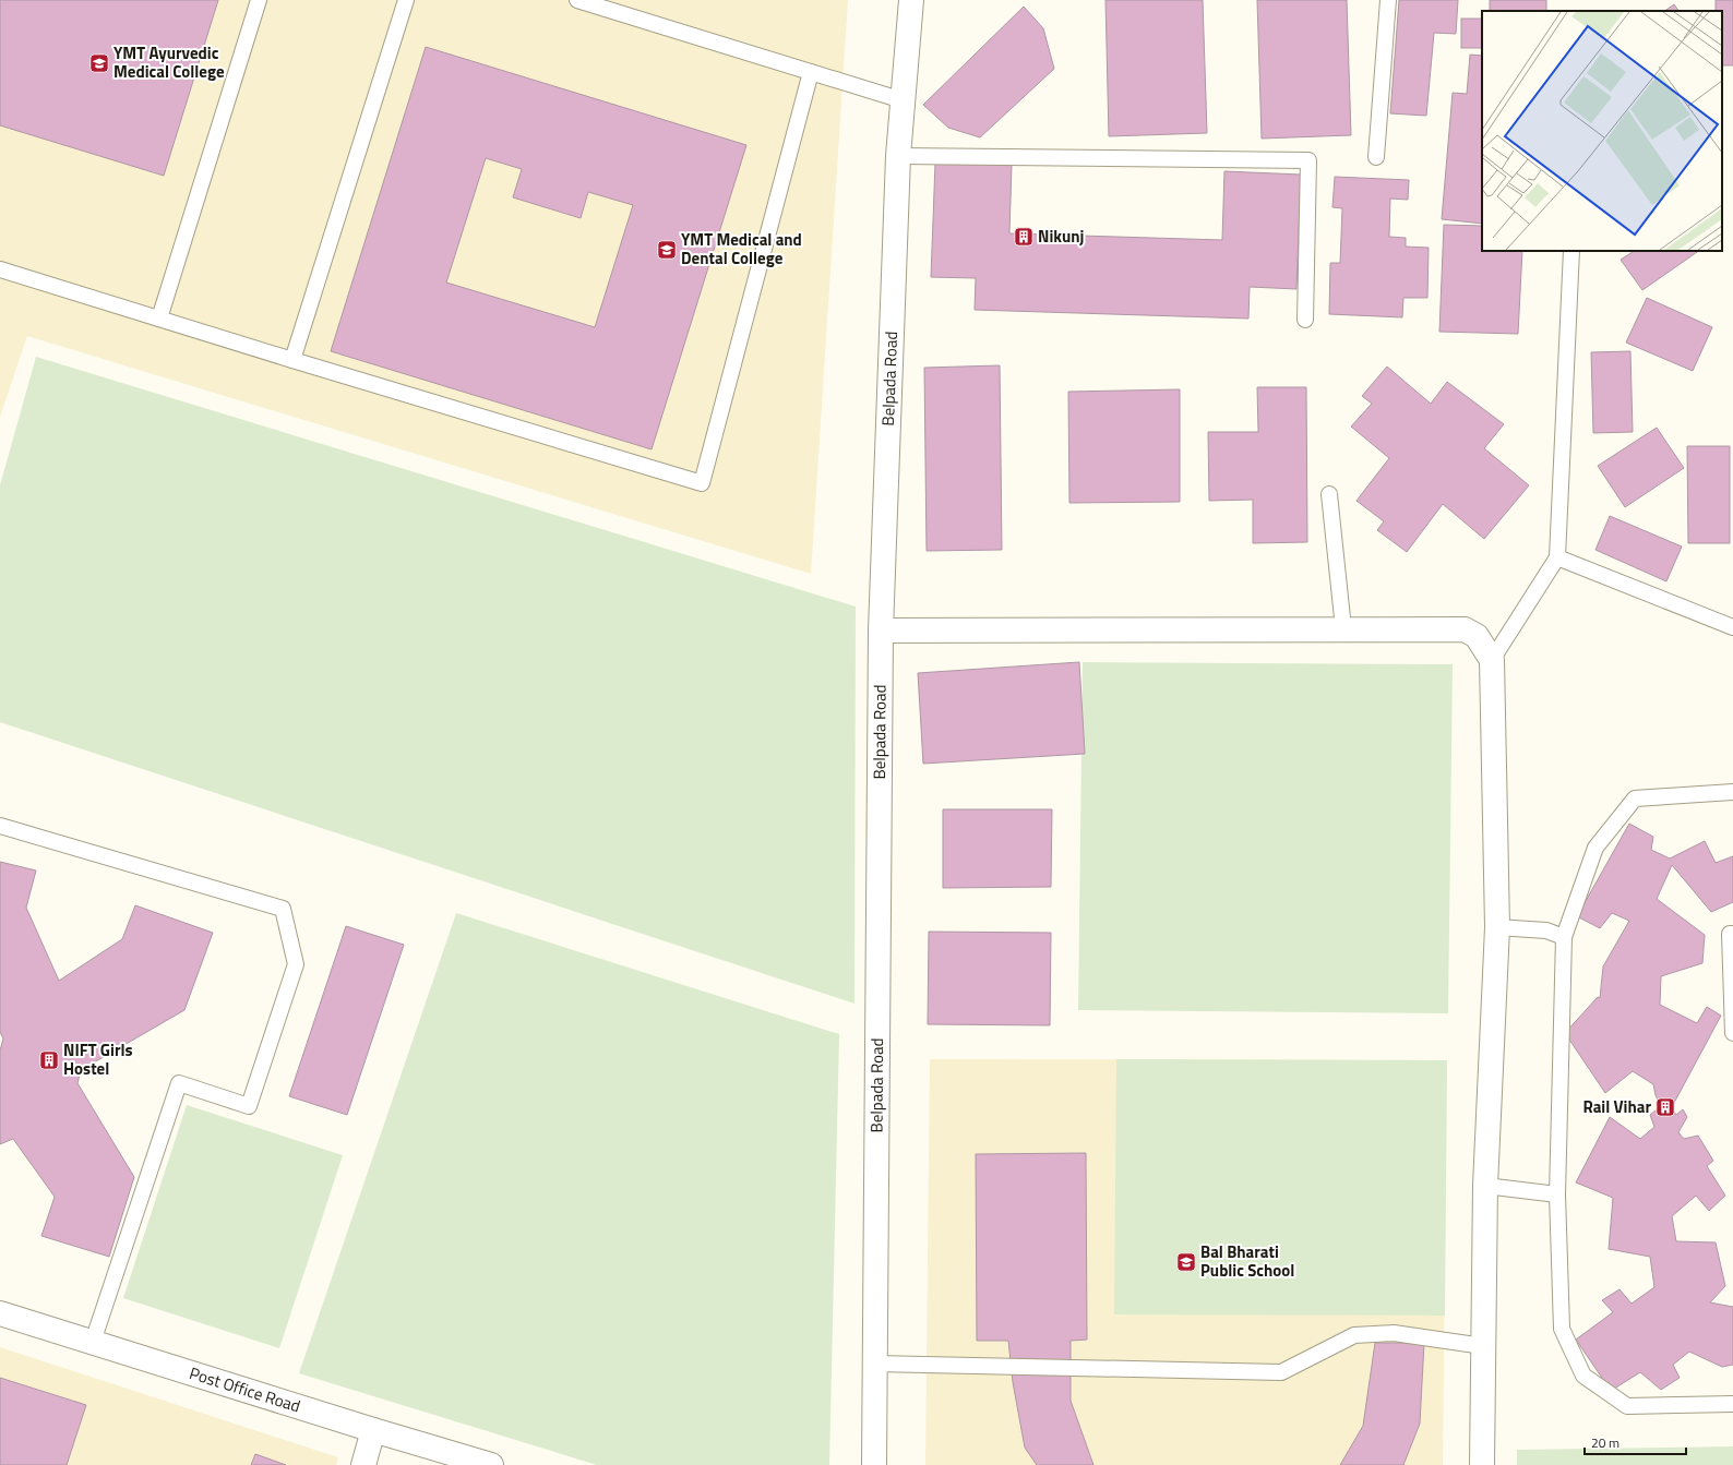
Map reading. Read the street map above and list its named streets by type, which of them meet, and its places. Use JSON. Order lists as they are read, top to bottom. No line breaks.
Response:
{"streets":{"street":["Belpada Road","Post Office Road"]},"places":{"school or university":["YMT Ayurvedic Medical College","YMT Medical and Dental College","Bal Bharati Public School"],"building":["Nikunj","NIFT Girls Hostel","Rail Vihar"]},"scale_bar":"20 m"}
